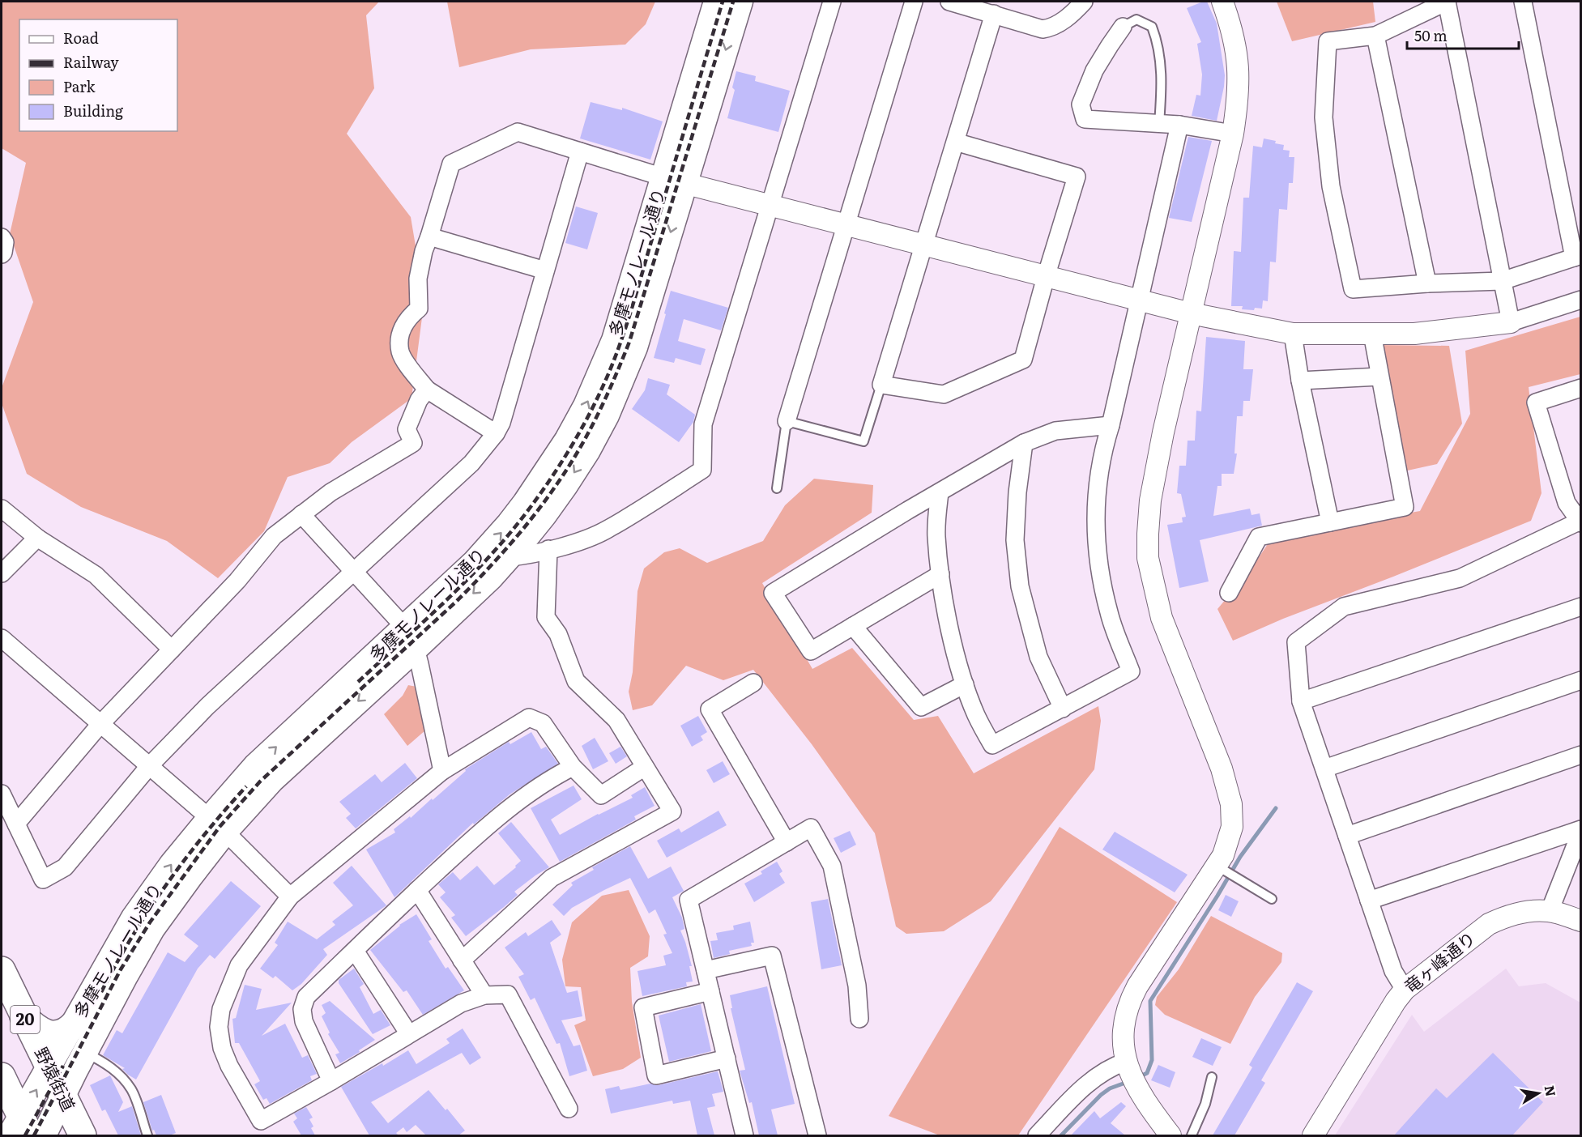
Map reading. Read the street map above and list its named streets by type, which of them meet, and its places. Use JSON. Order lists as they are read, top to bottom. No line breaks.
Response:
{"streets":{"main road":["多摩モノレール通り","20","野猿街道"],"street":["竜ヶ峰通り"]},"crossings":[["多摩モノレール通り","野猿街道"]],"legend":["Road","Railway","Park","Building"],"scale_bar":"50 m","north":"right"}
